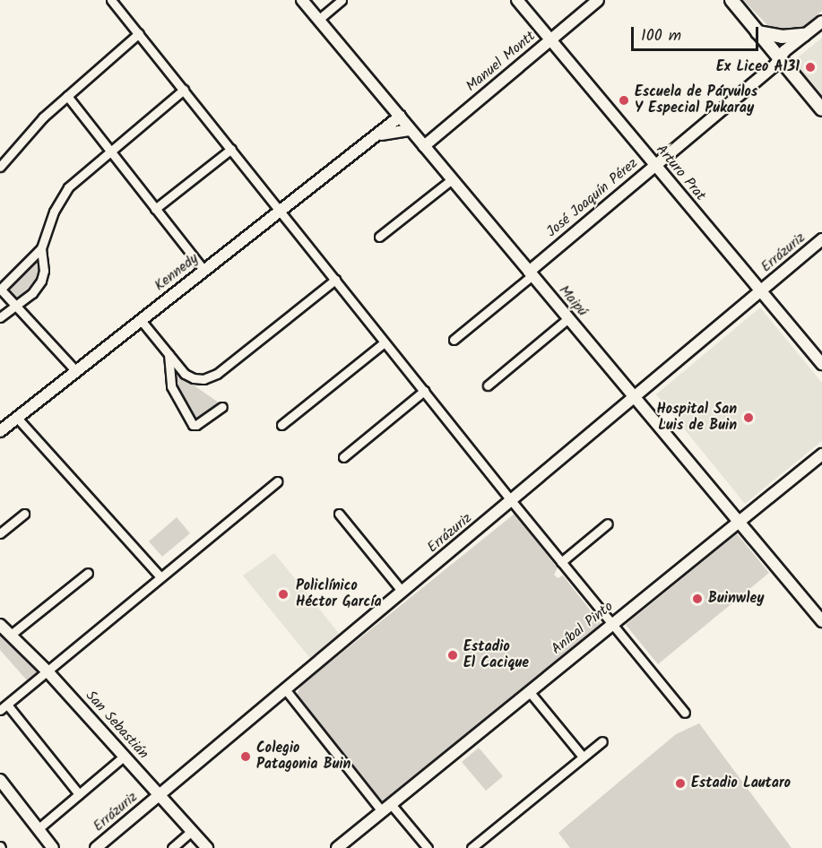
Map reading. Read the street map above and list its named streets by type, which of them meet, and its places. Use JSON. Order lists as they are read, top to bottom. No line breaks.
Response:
{"streets":{"street":["Manuel Montt","Arturo Prat","José Joaquín Pérez","Errázuriz","Kennedy","Maipú","Aníbal Pinto","San Sebastián"]},"crossings":[["Manuel Montt","Arturo Prat"],["Manuel Montt","Maipú"],["Arturo Prat","José Joaquín Pérez"],["Arturo Prat","Errázuriz"],["José Joaquín Pérez","Maipú"],["Errázuriz","Maipú"],["Errázuriz","San Sebastián"],["Kennedy","Maipú"],["Maipú","Aníbal Pinto"]],"places":["Ex Liceo A131","Escuela de Párvulos Y Especial Pukaray","Hospital San Luis de Buin","Policlínico Héctor García","Buinwley","Estadio El Cacique","Colegio Patagonia Buin","Estadio Lautaro"],"scale_bar":"100 m"}
